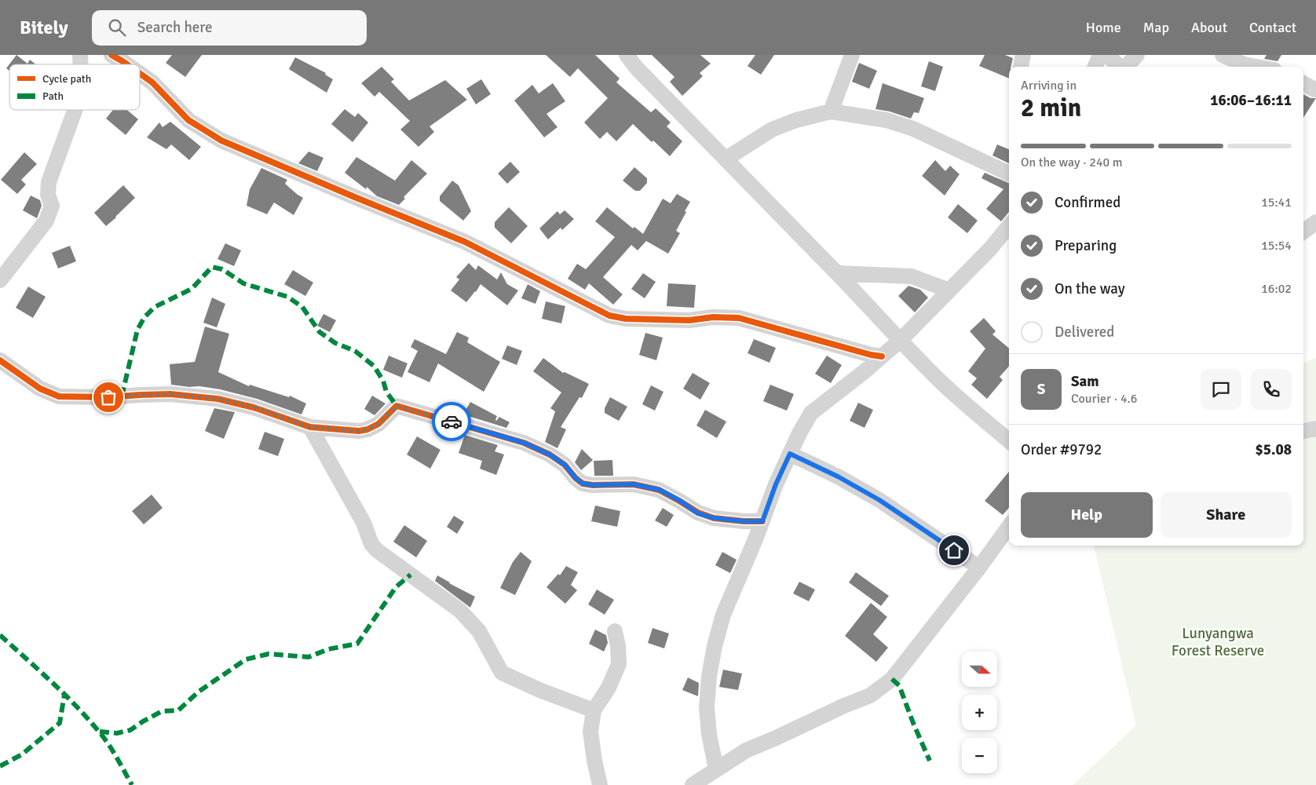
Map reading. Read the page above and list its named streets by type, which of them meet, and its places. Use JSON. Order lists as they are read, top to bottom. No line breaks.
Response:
{"parks":["Lunyangwa Forest Reserve"],"legend":["Cycle path","Path"],"north":"right","page":{"header":"Bitely","search":"Search here","nav":["Home","Map","About","Contact"],"heading":["2 min","Arriving in","16:06–16:11"],"panel":["Sam","Courier · 4.6","Order #9792","$5.08"],"bar":"On the way · 240 m","list":[["Confirmed","15:41"],["Preparing","15:54"],["On the way","16:02"],"Delivered"],"round":"S","buttons":["Help","Share"],"map_buttons":["+","−"]}}
